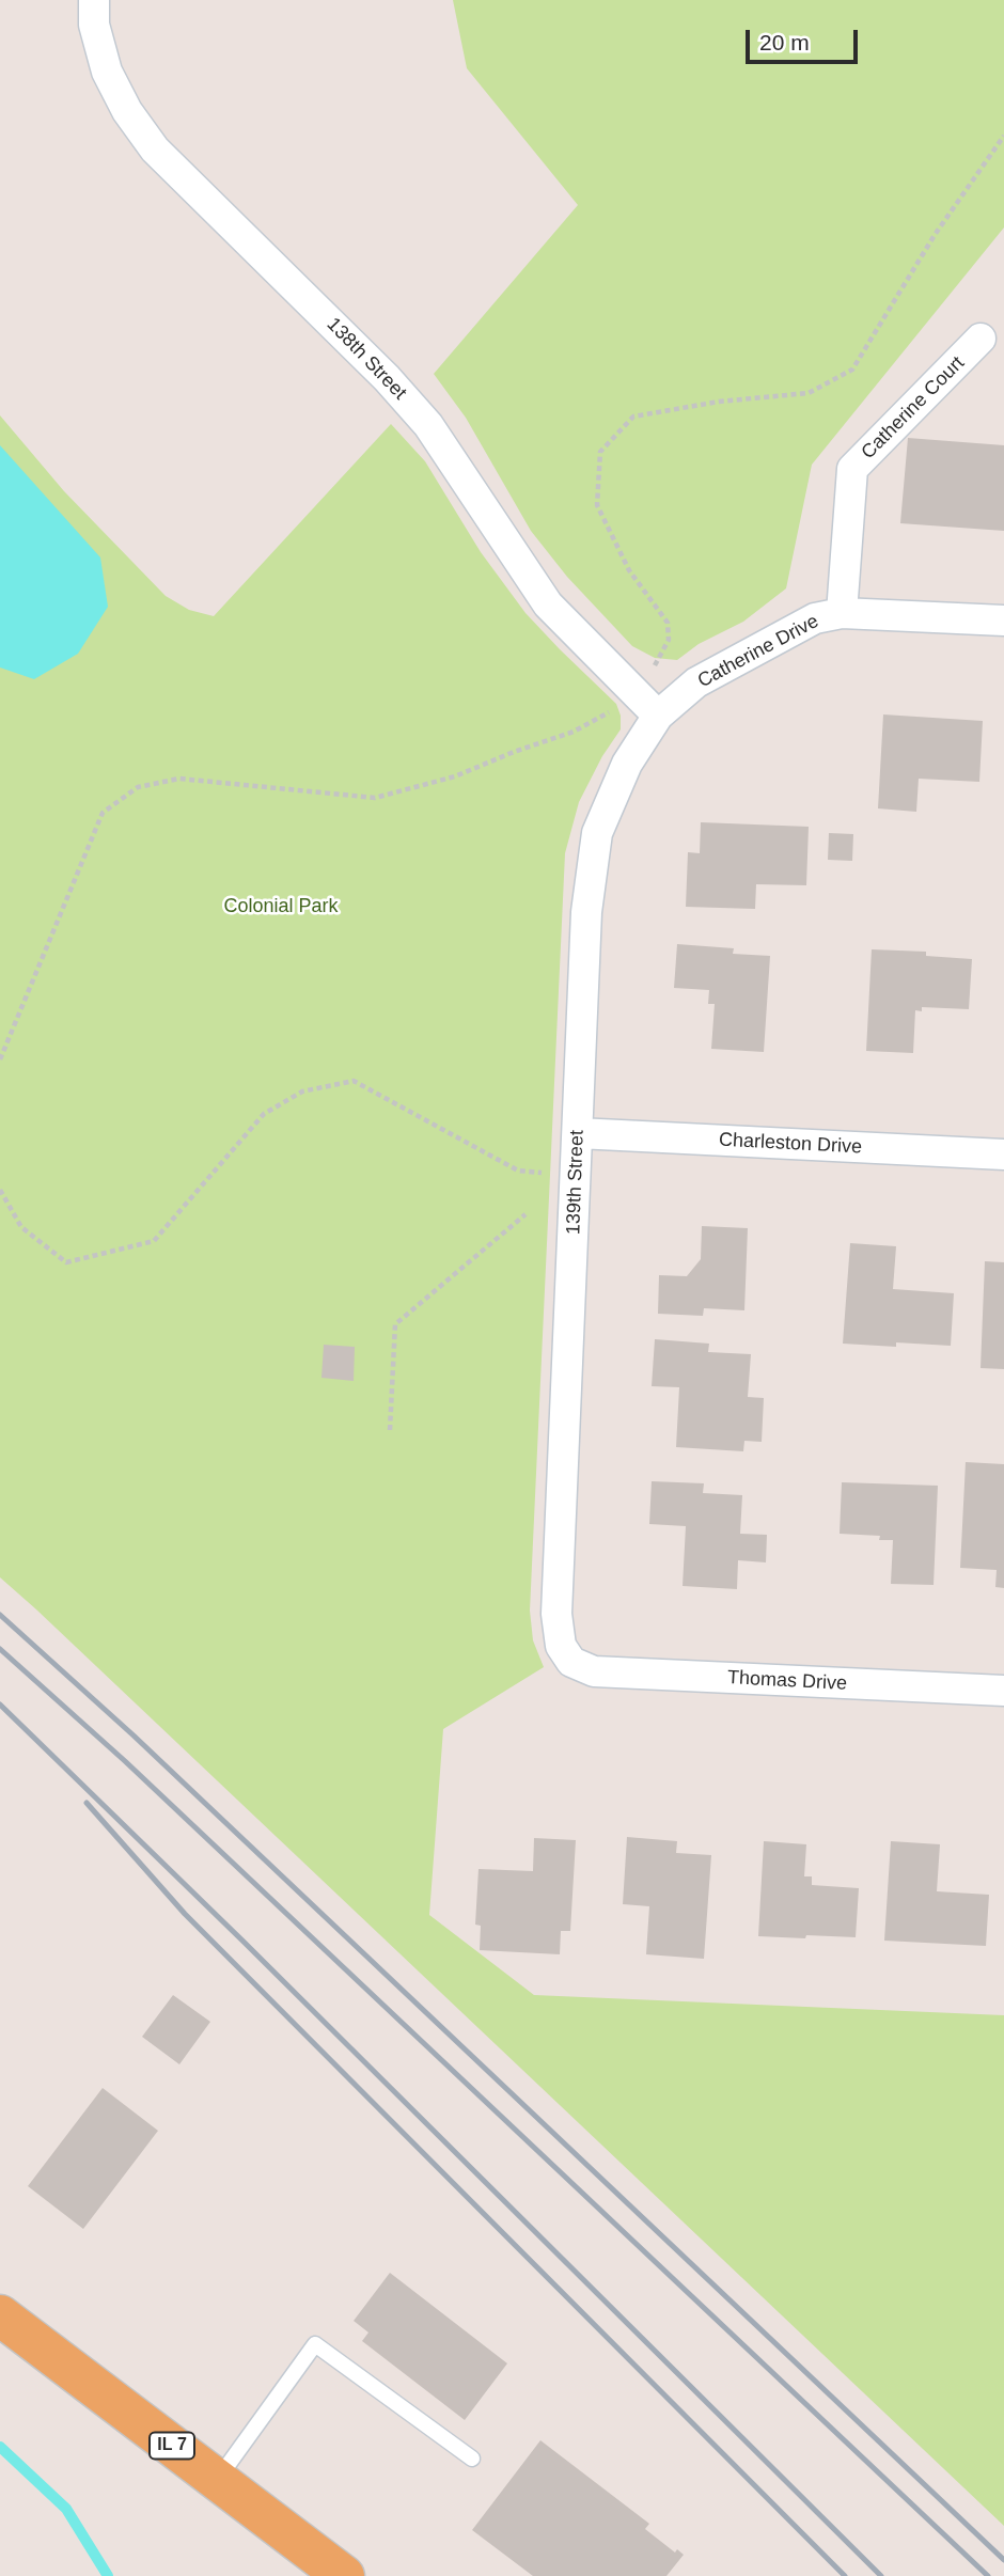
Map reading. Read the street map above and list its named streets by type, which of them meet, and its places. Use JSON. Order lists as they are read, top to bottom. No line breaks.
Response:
{"streets":{"main road":["IL 7"],"street":["138th Street","Catherine Court","Catherine Drive","Charleston Drive","139th Street","Thomas Drive"]},"crossings":[["138th Street","Catherine Drive"],["138th Street","139th Street"],["Catherine Court","Catherine Drive"],["Catherine Drive","139th Street"],["Charleston Drive","139th Street"],["139th Street","Thomas Drive"]],"parks":["Colonial Park"],"scale_bar":"20 m"}
